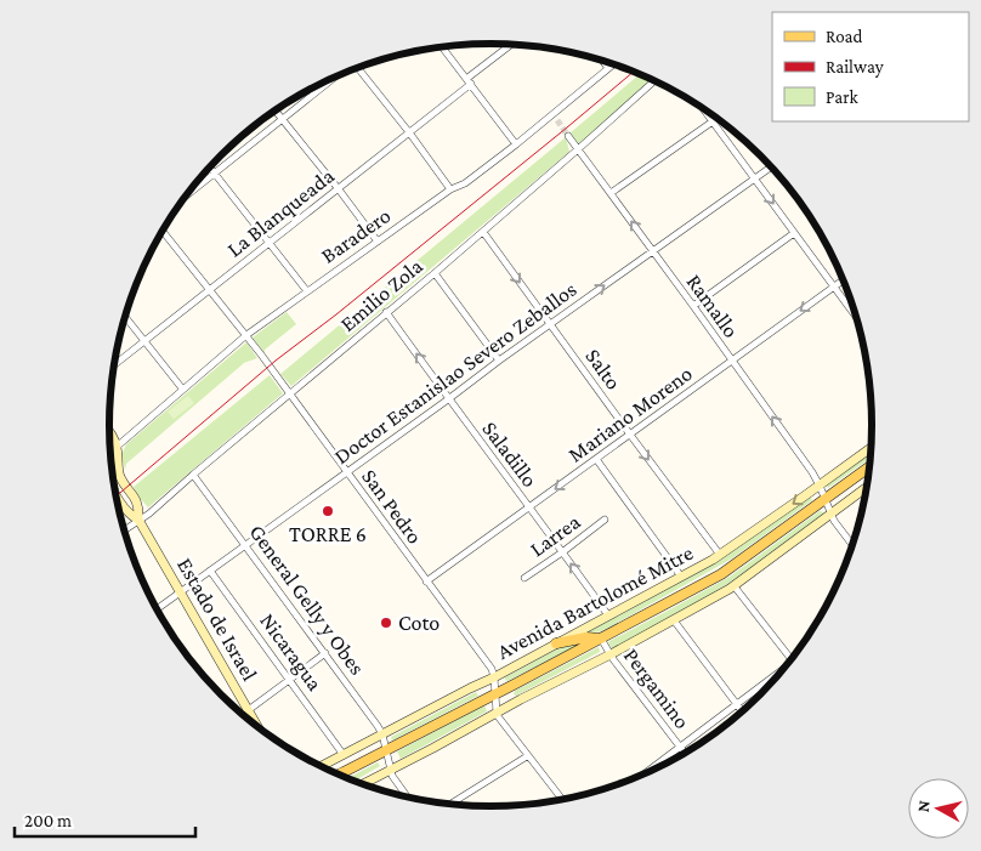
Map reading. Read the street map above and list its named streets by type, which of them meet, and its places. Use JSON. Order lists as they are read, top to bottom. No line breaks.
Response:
{"streets":{"main road":["Avenida Bartolomé Mitre"],"street":["La Blanqueada","Baradero","Emilio Zola","Ramallo","Salto","Doctor Estanislao Severo Zeballos","Mariano Moreno","Saladillo","San Pedro","Larrea","General Gelly y Obes","Estado de Israel","Nicaragua","Pergamino"]},"crossings":[["La Blanqueada","San Pedro"],["Baradero","San Pedro"],["Baradero","Estado de Israel"],["Emilio Zola","Ramallo"],["Emilio Zola","Salto"],["Emilio Zola","Saladillo"],["Emilio Zola","San Pedro"],["Emilio Zola","General Gelly y Obes"],["Emilio Zola","Estado de Israel"],["Ramallo","Doctor Estanislao Severo Zeballos"],["Ramallo","Mariano Moreno"],["Ramallo","Avenida Bartolomé Mitre"],["Salto","Doctor Estanislao Severo Zeballos"],["Salto","Mariano Moreno"],["Salto","Avenida Bartolomé Mitre"],["Doctor Estanislao Severo Zeballos","Saladillo"],["Doctor Estanislao Severo Zeballos","San Pedro"],["Doctor Estanislao Severo Zeballos","General Gelly y Obes"],["Doctor Estanislao Severo Zeballos","Estado de Israel"],["Doctor Estanislao Severo Zeballos","Nicaragua"],["Mariano Moreno","Saladillo"],["Mariano Moreno","San Pedro"],["Saladillo","Larrea"],["Saladillo","Avenida Bartolomé Mitre"],["San Pedro","Avenida Bartolomé Mitre"],["General Gelly y Obes","Avenida Bartolomé Mitre"],["Avenida Bartolomé Mitre","Nicaragua"],["Avenida Bartolomé Mitre","Pergamino"]],"one_way":["Ramallo","Mariano Moreno","Saladillo"],"places":["TORRE 6","Coto"],"legend":["Road","Railway","Park"],"scale_bar":"200 m","north":"left"}
